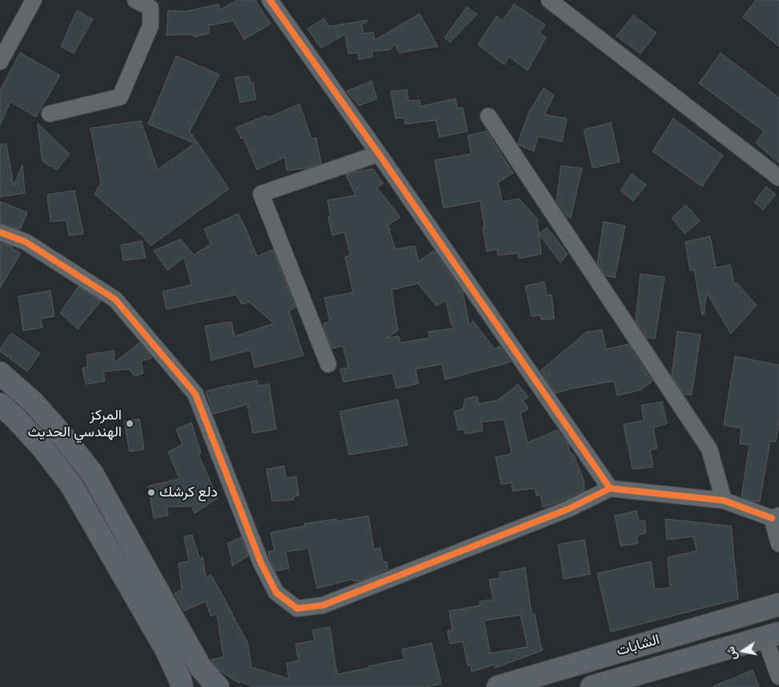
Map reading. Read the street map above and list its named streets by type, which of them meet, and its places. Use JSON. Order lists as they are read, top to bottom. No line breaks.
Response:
{"streets":{"main road":["الشابات"]},"places":["المركز الهندسي الحديث","دلع كرشك"],"north":"left"}
